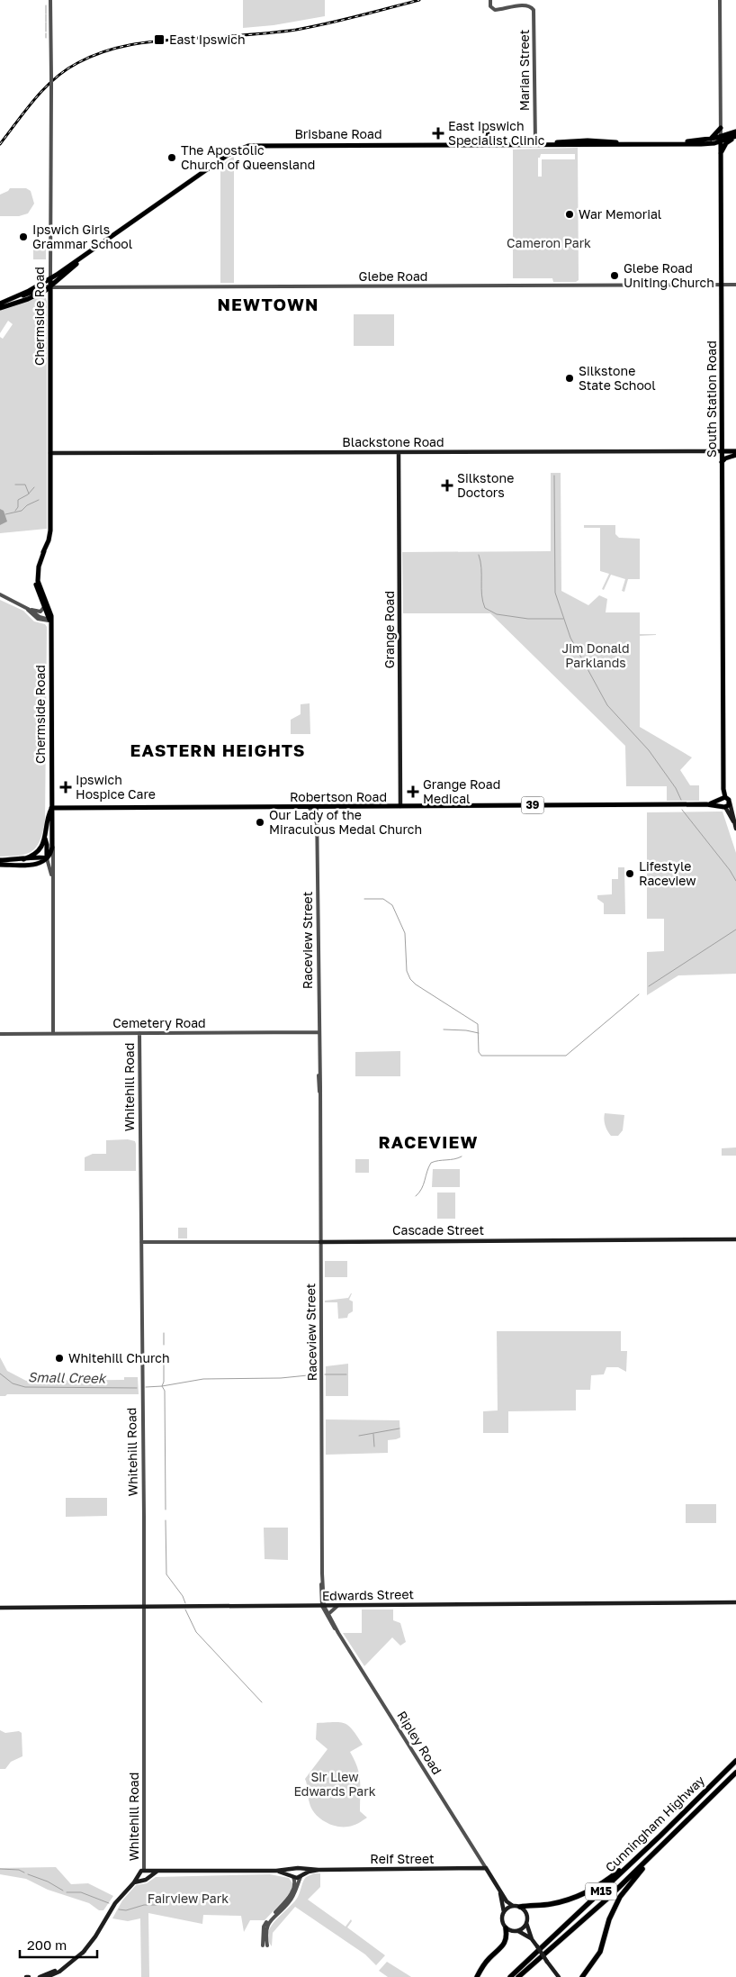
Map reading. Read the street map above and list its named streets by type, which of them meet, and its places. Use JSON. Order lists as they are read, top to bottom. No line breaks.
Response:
{"streets":{"highway":["Cunningham Highway","M15"],"main road":["Brisbane Road","Chermside Road","South Station Road","Blackstone Road","Grange Road","Robertson Road","39","Cascade Street","Edwards Street","Ripley Road","Reif Street"],"street":["Marian Street","Glebe Road","Raceview Street","Cemetery Road","Whitehill Road"]},"crossings":[["Marian Street","Brisbane Road"],["Brisbane Road","Glebe Road"],["Brisbane Road","Chermside Road"],["Brisbane Road","South Station Road"],["Glebe Road","Chermside Road"],["Glebe Road","South Station Road"],["Chermside Road","Blackstone Road"],["Chermside Road","Robertson Road"],["Chermside Road","Cemetery Road"],["South Station Road","Blackstone Road"],["South Station Road","Robertson Road"],["Blackstone Road","Grange Road"],["Grange Road","Robertson Road"],["Robertson Road","Raceview Street"],["Raceview Street","Cemetery Road"],["Raceview Street","Cascade Street"],["Raceview Street","Edwards Street"],["Raceview Street","Ripley Road"],["Cemetery Road","Whitehill Road"],["Whitehill Road","Cascade Street"],["Whitehill Road","Edwards Street"],["Edwards Street","Ripley Road"],["Ripley Road","Reif Street"]],"districts":["NEWTOWN","EASTERN HEIGHTS","RACEVIEW"],"water":["Small Creek"],"parks":["Cameron Park","Jim Donald Parklands","Sir Llew Edwards Park","Fairview Park"],"places":{"transit":["East Ipswich"],"health":["East Ipswich Specialist Clinic","Silkstone Doctors","Ipswich Hospice Care","Grange Road Medical"],"other":["The Apostolic Church of Queensland","War Memorial","Ipswich Girls Grammar School","Glebe Road Uniting Church","Silkstone State School","Our Lady of the Miraculous Medal Church","Lifestyle Raceview","Whitehill Church"]},"scale_bar":"200 m"}
